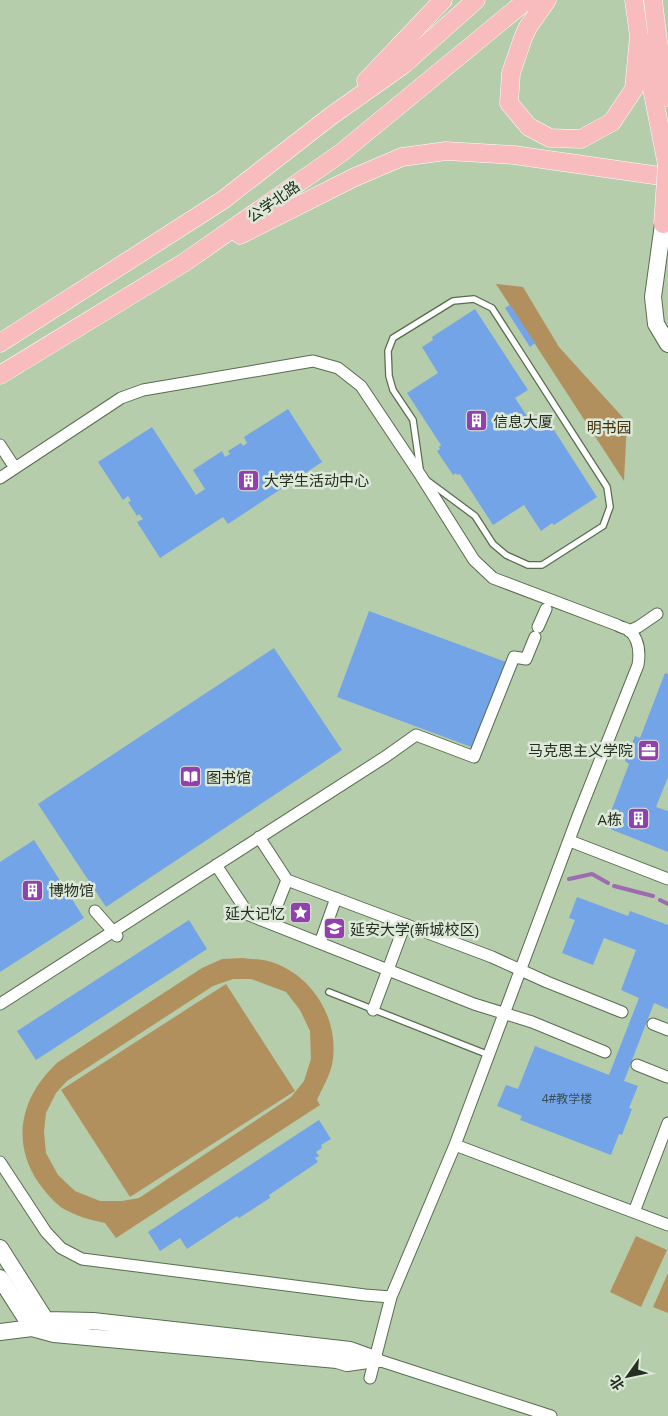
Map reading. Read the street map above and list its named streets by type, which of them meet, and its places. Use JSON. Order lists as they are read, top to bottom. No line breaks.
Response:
{"streets":{"main road":["公学北路"]},"parks":["明书园"],"places":{"building":["信息大厦","大学生活动中心","A栋","博物馆"],"office":["马克思主义学院"],"library":["图书馆"],"place":["延大记忆"],"school or university":["延安大学(新城校区)"]},"house_numbers":["4#教学楼"],"north":"bottom left"}
